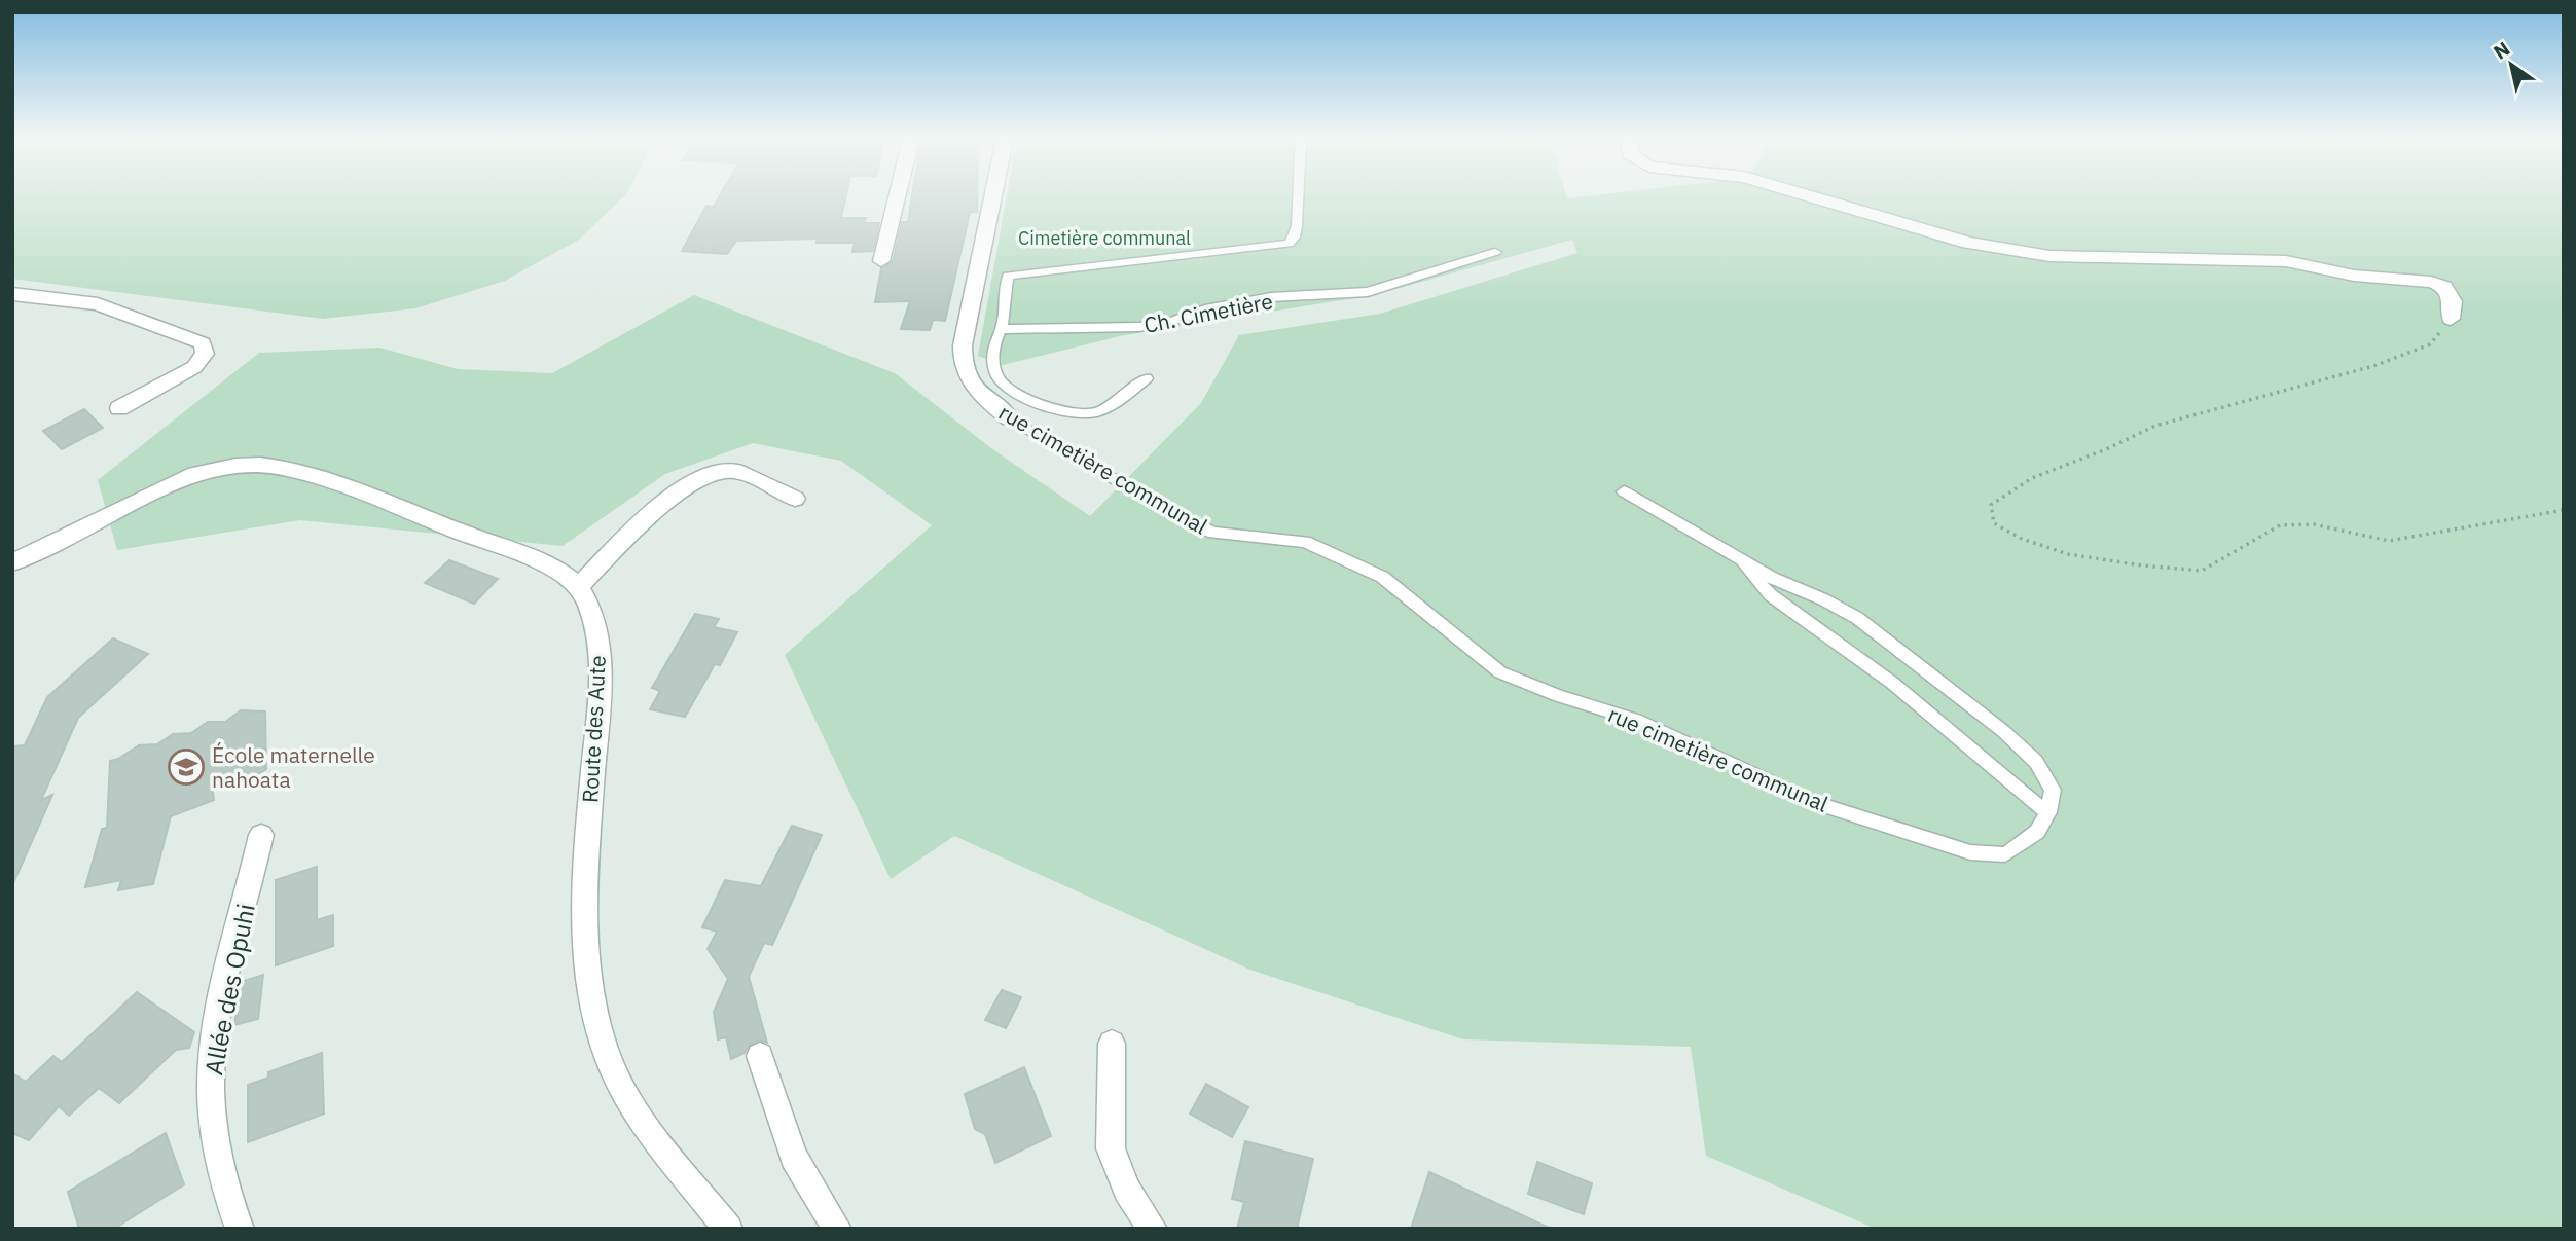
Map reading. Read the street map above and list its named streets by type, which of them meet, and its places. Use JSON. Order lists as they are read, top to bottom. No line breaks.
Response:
{"streets":{"street":["rue cimetière communal","Route des Aute","Allée des Opuhi"],"lane":["Ch. Cimetière"]},"parks":["Cimetière communal"],"places":{"school or university":["École maternelle nahoata"]},"north":"top left"}
